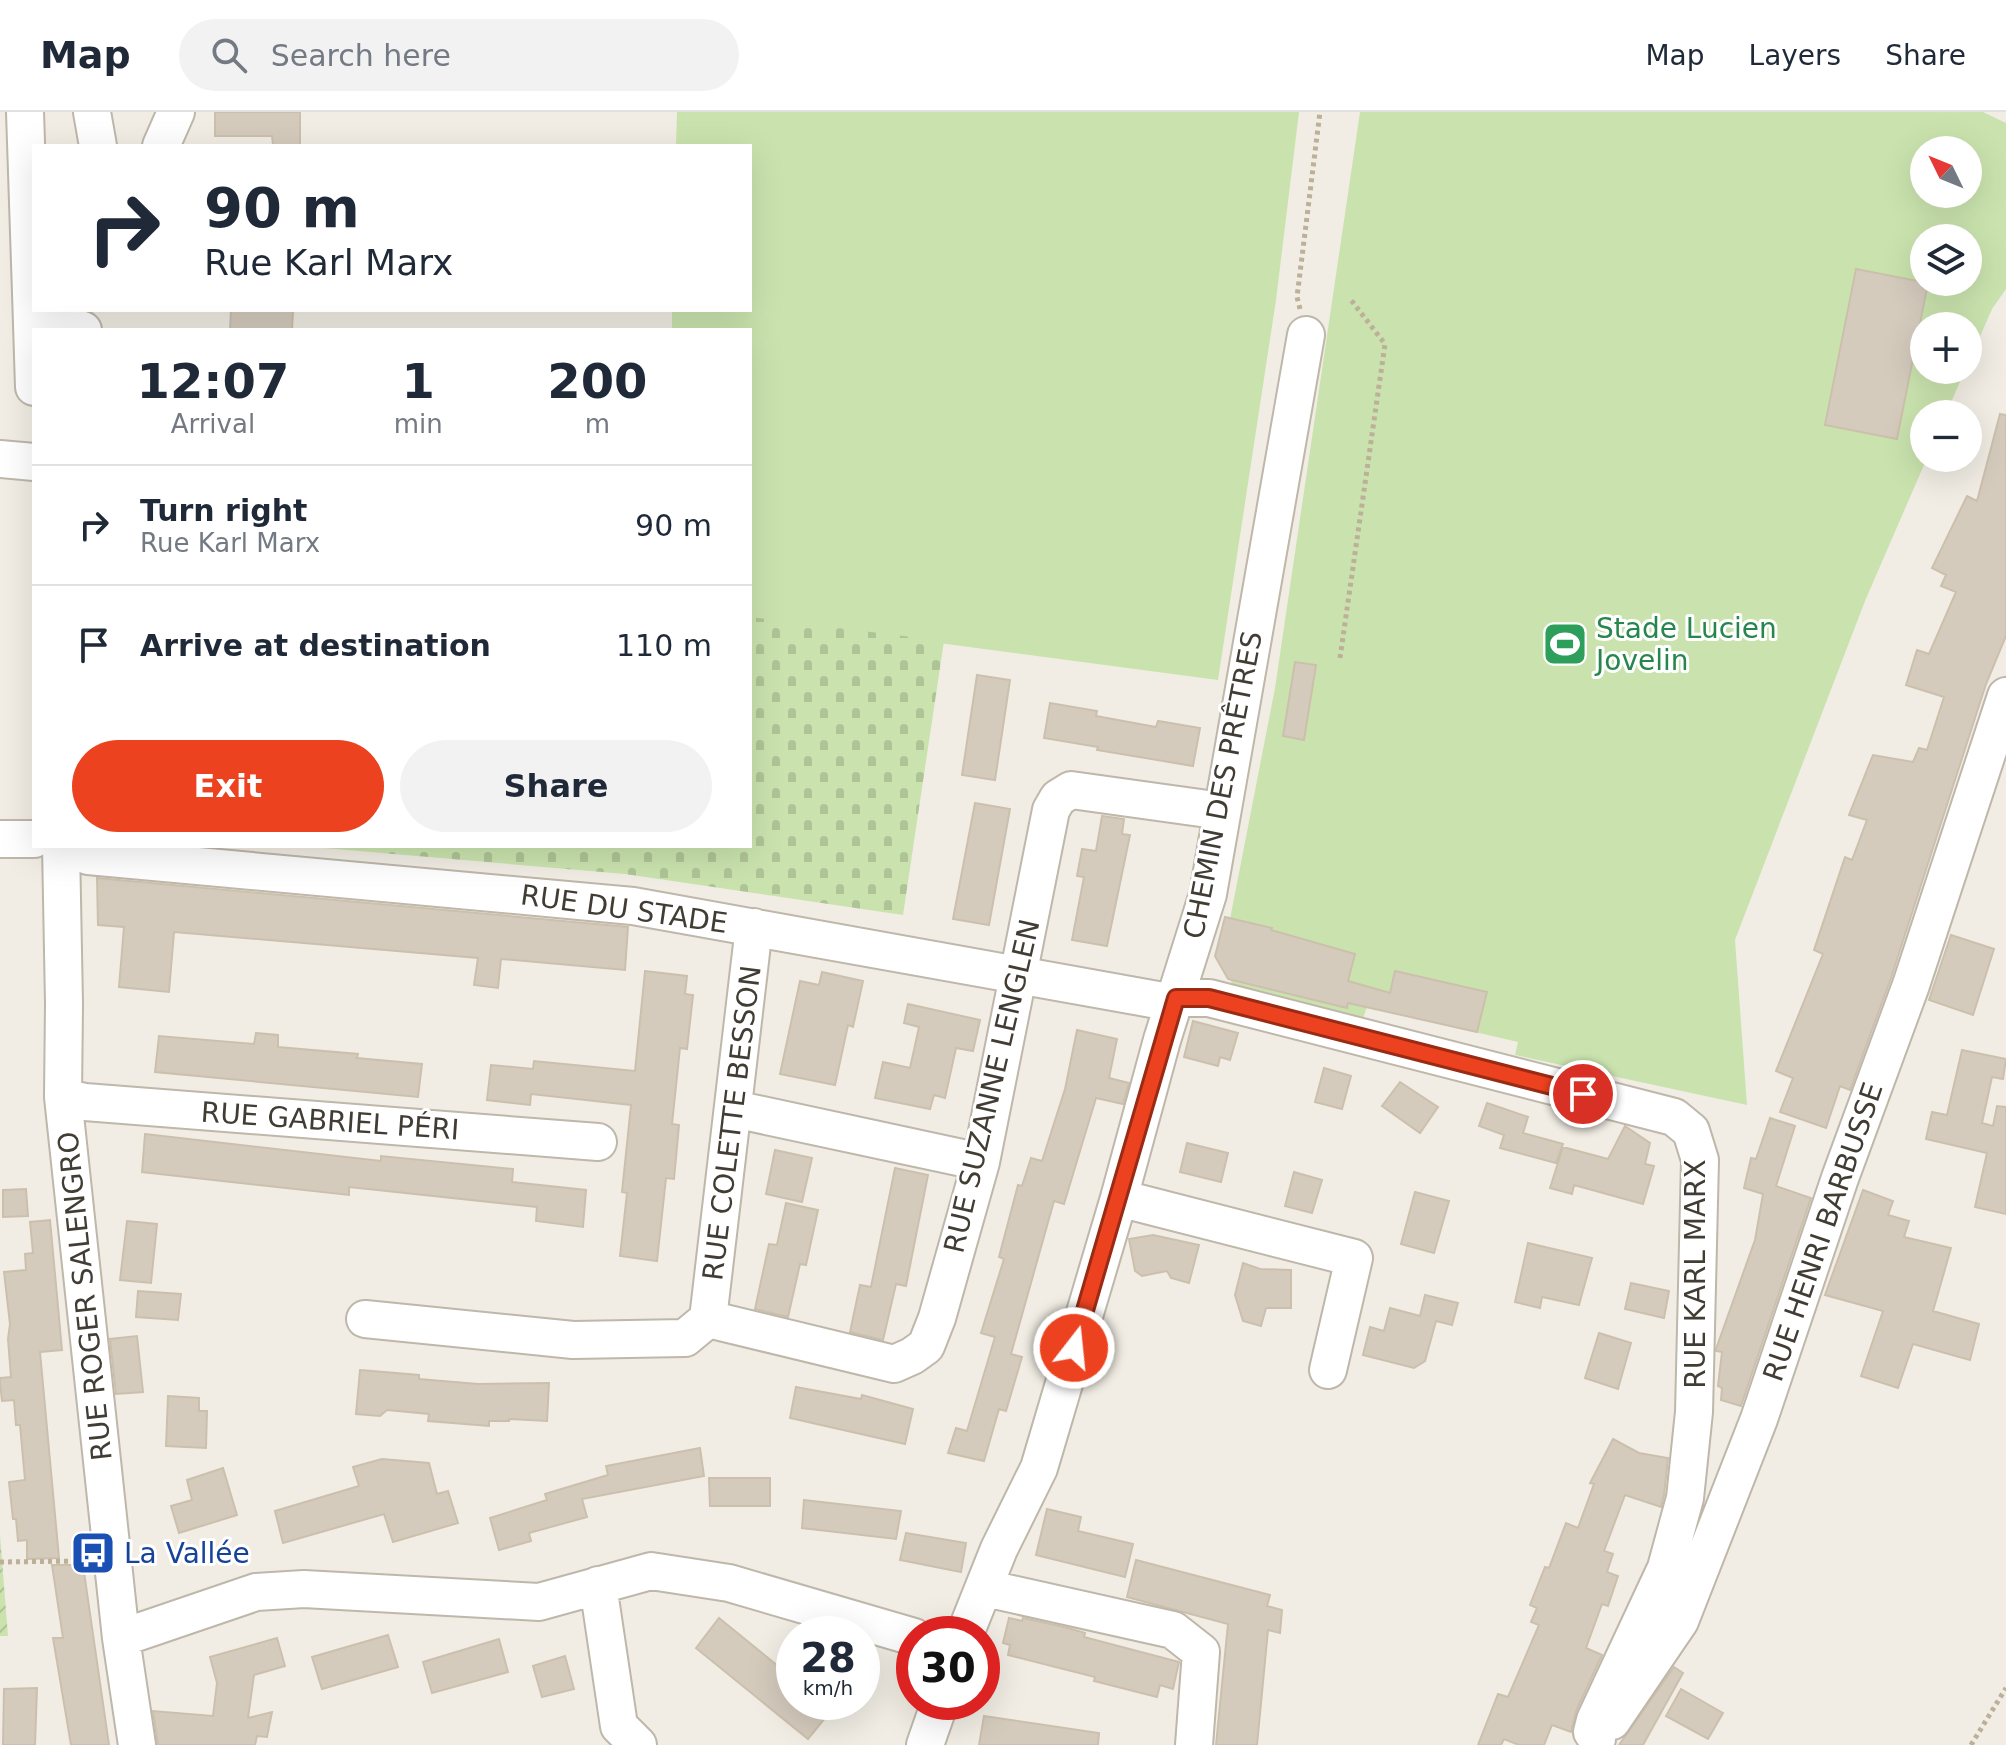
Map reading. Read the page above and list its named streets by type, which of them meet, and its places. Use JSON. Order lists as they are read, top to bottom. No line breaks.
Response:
{"streets":{"street":["CHEMIN DES PRÊTRES","RUE DU STADE","RUE SUZANNE LENGLEN","RUE GABRIEL PÉRI","RUE COLETTE BESSON","RUE HENRI BARBUSSE","RUE KARL MARX","RUE ROGER SALENGRO"]},"crossings":[["CHEMIN DES PRÊTRES","RUE DU STADE"],["CHEMIN DES PRÊTRES","RUE SUZANNE LENGLEN"],["CHEMIN DES PRÊTRES","RUE KARL MARX"],["RUE DU STADE","RUE SUZANNE LENGLEN"],["RUE DU STADE","RUE COLETTE BESSON"],["RUE DU STADE","RUE KARL MARX"],["RUE SUZANNE LENGLEN","RUE COLETTE BESSON"],["RUE GABRIEL PÉRI","RUE ROGER SALENGRO"],["RUE HENRI BARBUSSE","RUE KARL MARX"]],"places":{"sports":["Stade Lucien Jovelin"],"bus stop":["La Vallée"]},"north":"top left","page":{"header":"Map","search":"Search here","nav":["Map","Layers","Share"],"map_buttons":["+","−"],"turn":["90 m","Rue Karl Marx"],"eta":["12:07","Arrival","1","min","200","m"],"list":[{"name":"Turn right","note":"Rue Karl Marx","value":"90 m"},{"name":"Arrive at destination","value":"110 m"}],"buttons":["Exit","Share"],"speed":"28 km/h","limit":"30"}}
